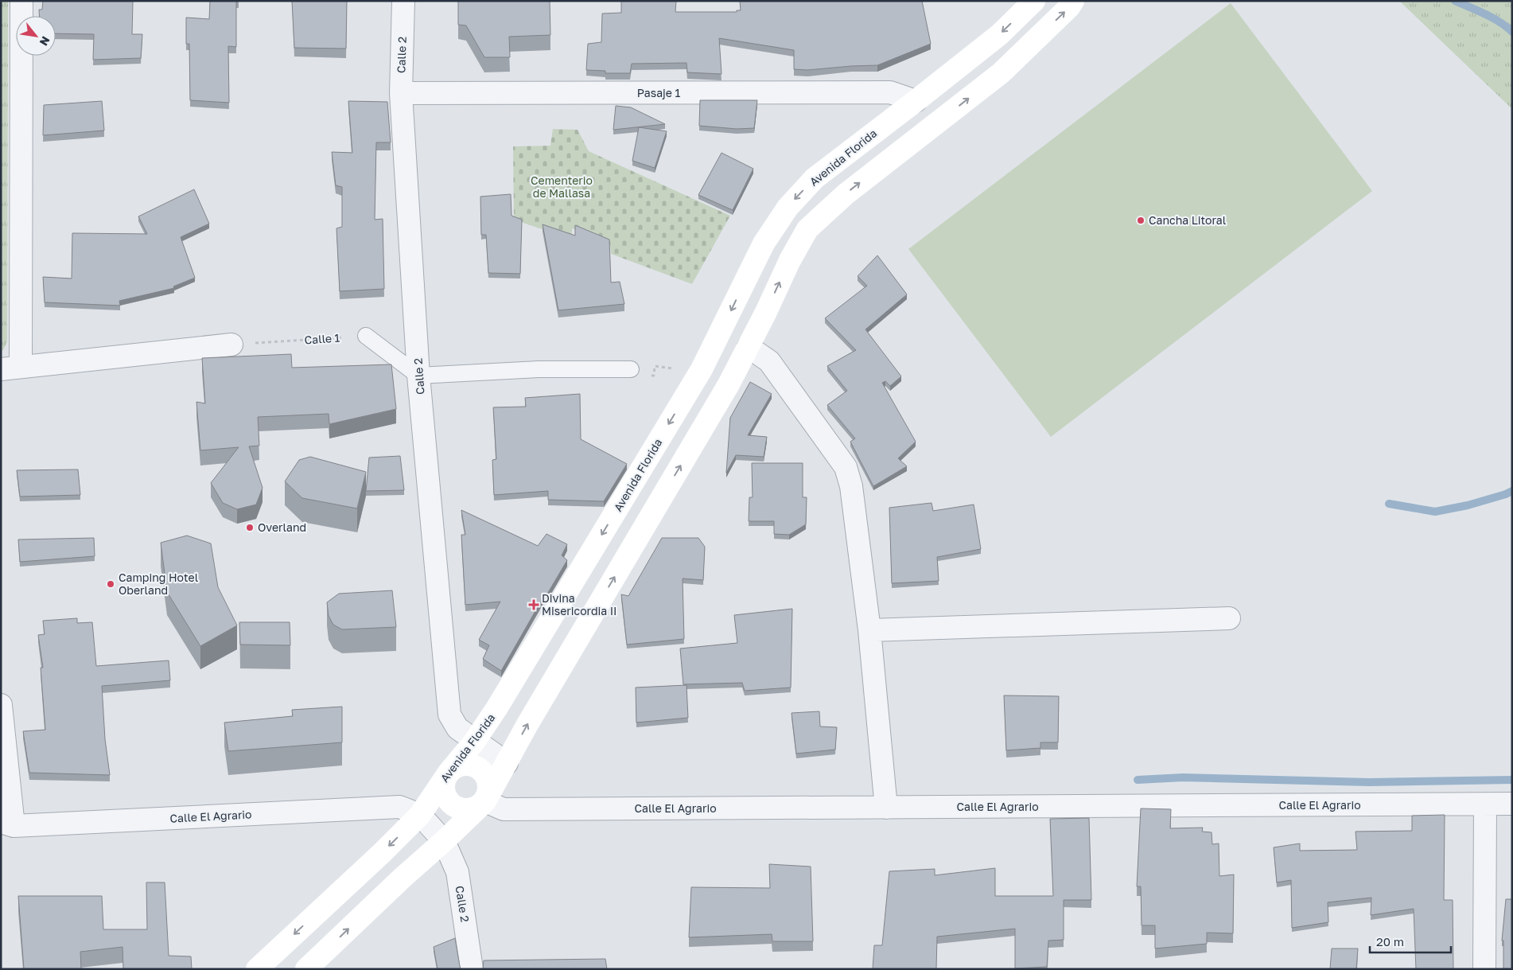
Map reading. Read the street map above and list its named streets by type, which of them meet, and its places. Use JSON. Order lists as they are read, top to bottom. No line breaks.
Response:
{"streets":{"main road":["Avenida Florida"],"street":["Calle 2","Pasaje 1","Calle El Agrario"],"path":["Calle 1"]},"crossings":[["Calle 2","Pasaje 1"],["Calle 2","Avenida Florida"],["Calle 2","Calle El Agrario"],["Pasaje 1","Avenida Florida"],["Avenida Florida","Calle El Agrario"]],"parks":["Cementerio de Mallasa"],"places":{"other":["Cancha Litoral","Overland","Camping Hotel Oberland"],"health":["Divina Misericordia II"]},"scale_bar":"20 m","north":"bottom right"}
